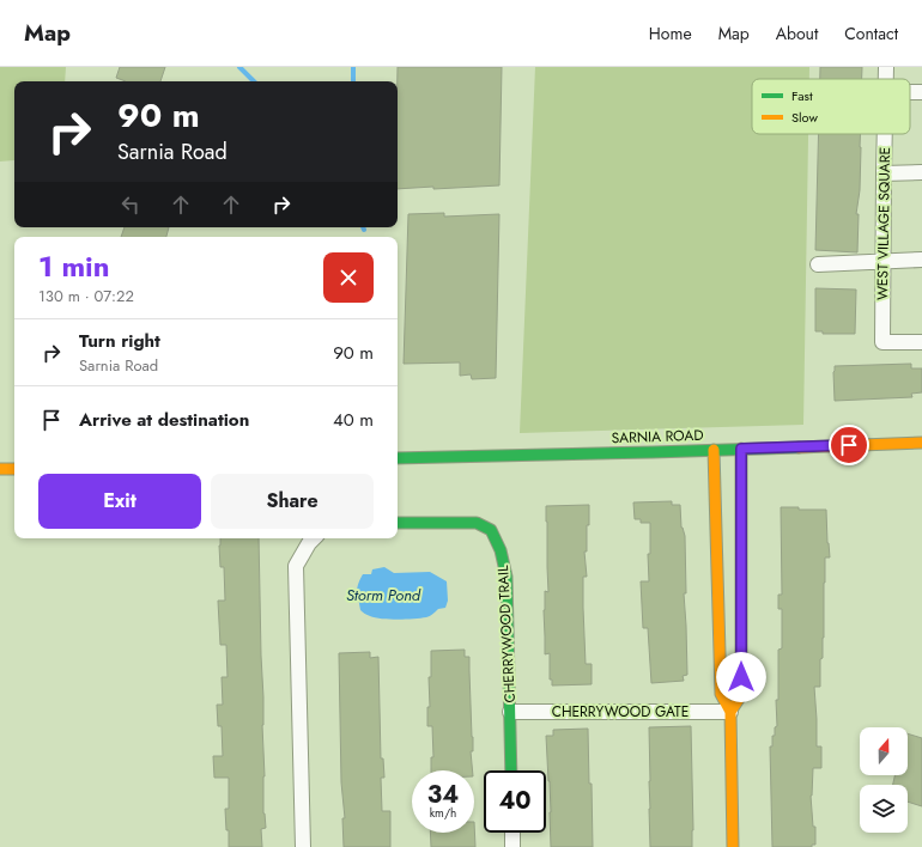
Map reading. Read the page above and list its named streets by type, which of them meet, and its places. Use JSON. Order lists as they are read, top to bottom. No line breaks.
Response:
{"streets":{"street":["WEST VILLAGE SQUARE","SARNIA ROAD","CHERRYWOOD TRAIL","CHERRYWOOD GATE"]},"crossings":[["CHERRYWOOD TRAIL","CHERRYWOOD GATE"]],"water":["Storm Pond"],"legend":["Fast","Slow"],"north":"top","page":{"header":"Map","nav":["Home","Map","About","Contact"],"turn":["90 m","Sarnia Road"],"heading":["1 min","130 m · 07:22"],"list":[{"name":"Turn right","note":"Sarnia Road","value":"90 m"},{"name":"Arrive at destination","value":"40 m"}],"buttons":["Exit","Share"],"speed":"34 km/h","limit":"40"}}
